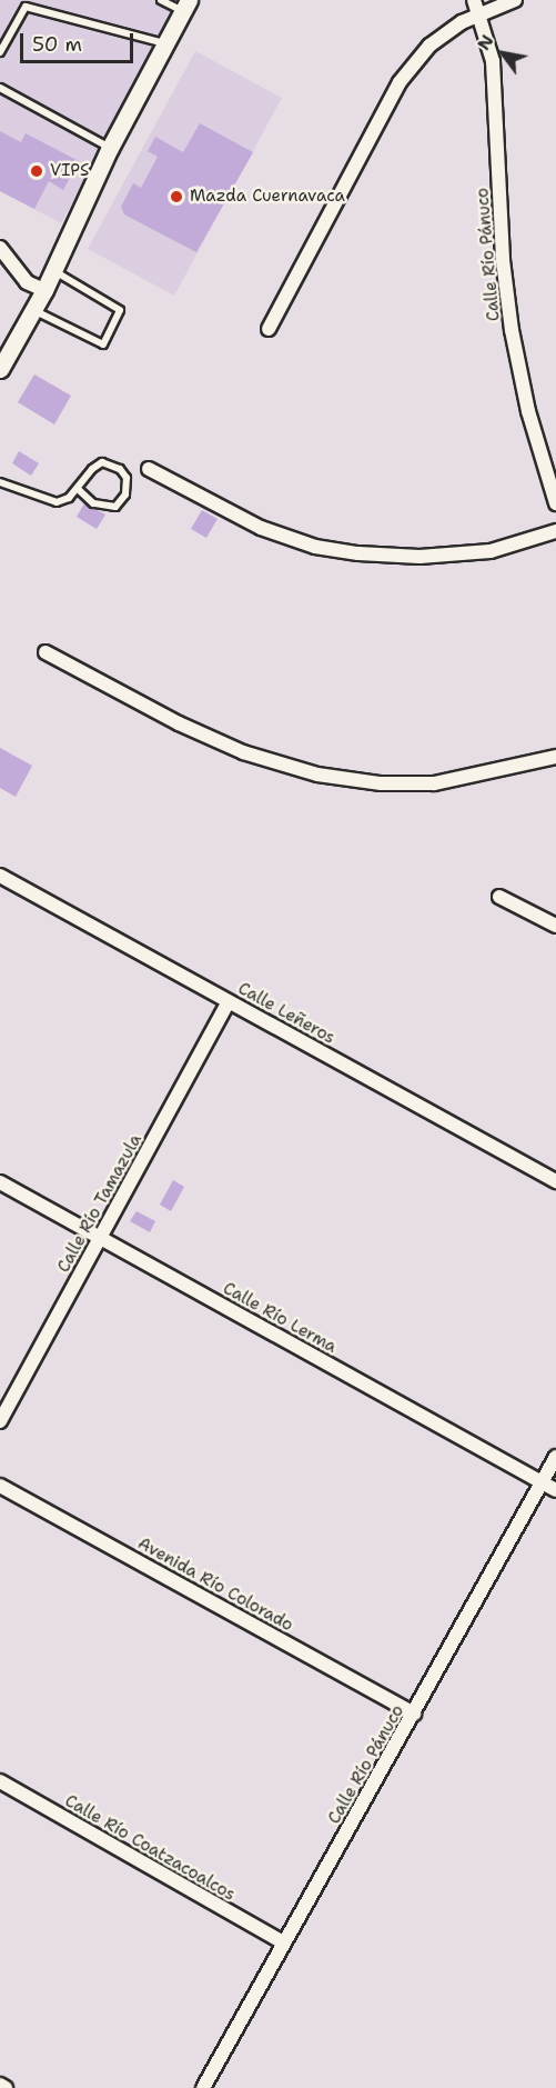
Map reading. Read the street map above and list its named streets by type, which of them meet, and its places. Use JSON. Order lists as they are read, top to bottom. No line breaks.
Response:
{"streets":{"street":["Calle Río Pánuco","Calle Leñeros","Calle Río Tamazula","Calle Río Lerma","Avenida Río Colorado","Calle Río Coatzacoalcos"]},"crossings":[["Calle Río Pánuco","Calle Río Lerma"],["Calle Río Pánuco","Avenida Río Colorado"],["Calle Río Pánuco","Calle Río Coatzacoalcos"],["Calle Leñeros","Calle Río Tamazula"],["Calle Río Tamazula","Calle Río Lerma"]],"places":["VIPS","Mazda Cuernavaca"],"scale_bar":"50 m","north":"top left"}
